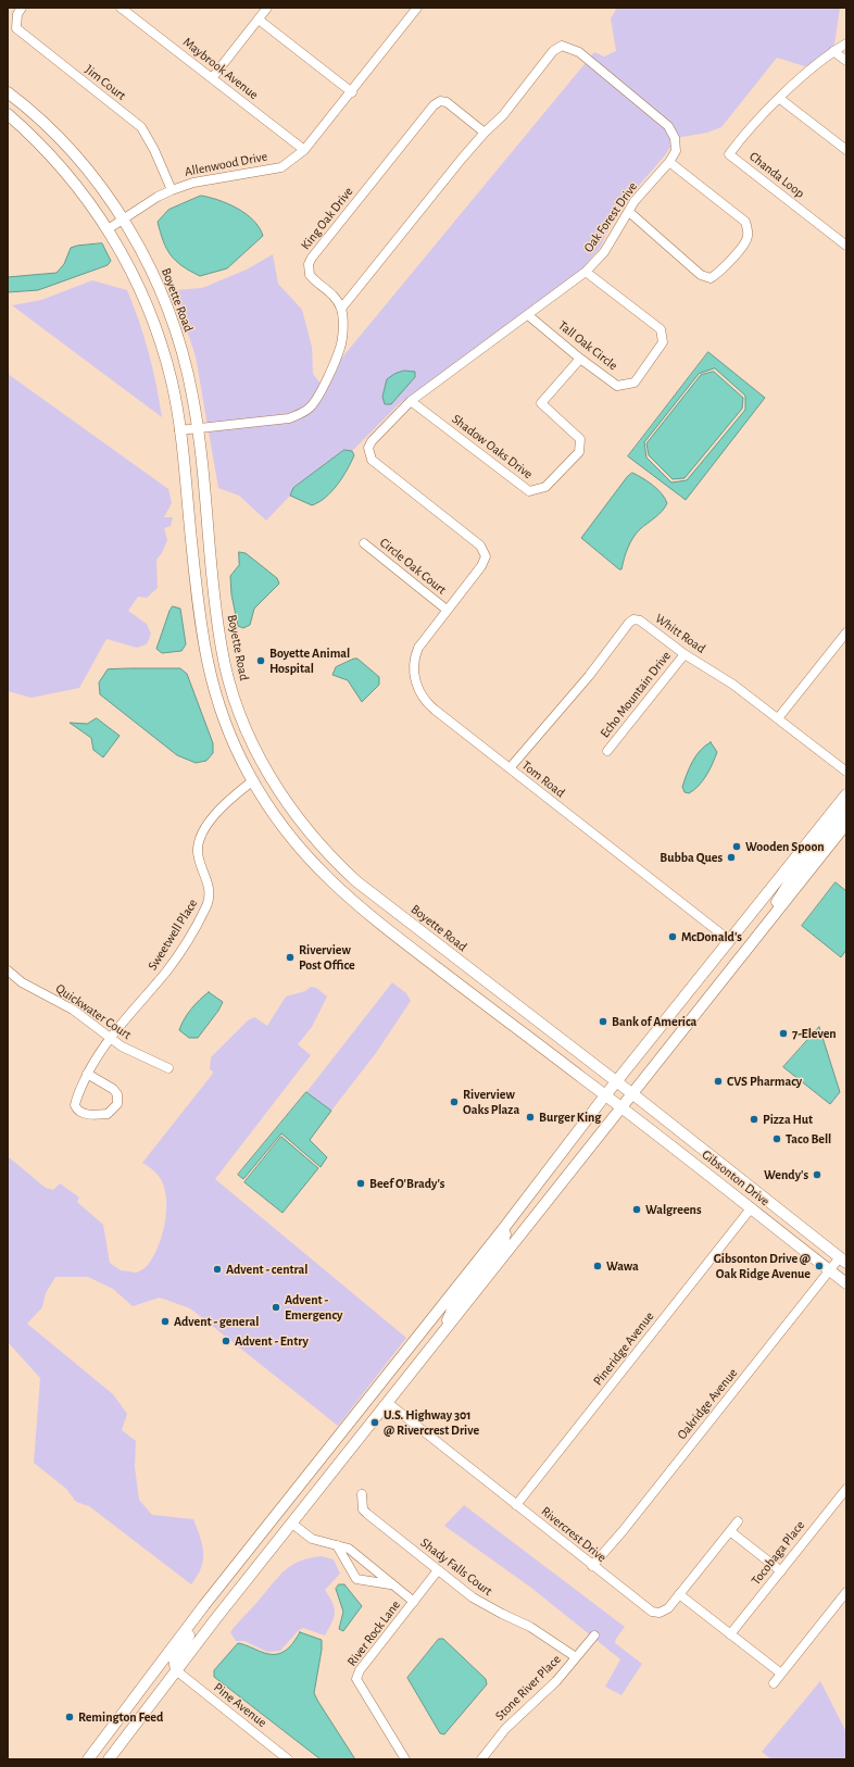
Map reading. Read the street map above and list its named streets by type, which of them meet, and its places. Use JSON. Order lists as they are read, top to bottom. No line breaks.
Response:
{"streets":{"main road":["Boyette Road","Gibsonton Drive"],"street":["Maybrook Avenue","Jim Court","Allenwood Drive","Chanda Loop","Oak Forest Drive","King Oak Drive","Tall Oak Circle","Shadow Oaks Drive","Circle Oak Court","Whitt Road","Echo Mountain Drive","Tom Road","Sweetwell Place","Quickwater Court","Pineridge Avenue","Oakridge Avenue","Rivercrest Drive","Tocobaga Place","Shady Falls Court","River Rock Lane","Stone River Place","Pine Avenue"]},"crossings":[["Maybrook Avenue","Allenwood Drive"],["Jim Court","Allenwood Drive"],["Allenwood Drive","Boyette Road"],["Oak Forest Drive","King Oak Drive"],["Oak Forest Drive","Tall Oak Circle"],["Oak Forest Drive","Shadow Oaks Drive"],["Oak Forest Drive","Circle Oak Court"],["Oak Forest Drive","Tom Road"],["King Oak Drive","Boyette Road"],["Boyette Road","Gibsonton Drive"],["Tall Oak Circle","Shadow Oaks Drive"],["Circle Oak Court","Tom Road"],["Whitt Road","Echo Mountain Drive"],["Whitt Road","Tom Road"],["Sweetwell Place","Quickwater Court"],["Gibsonton Drive","Pineridge Avenue"],["Gibsonton Drive","Oakridge Avenue"],["Pineridge Avenue","Rivercrest Drive"],["Oakridge Avenue","Rivercrest Drive"],["Shady Falls Court","River Rock Lane"],["Shady Falls Court","Stone River Place"]],"places":["Boyette Animal Hospital","Wooden Spoon","Bubba Ques","McDonald's","Riverview Post Office","Bank of America","7-Eleven","CVS Pharmacy","Riverview Oaks Plaza","Burger King","Pizza Hut","Taco Bell","Wendy's","Beef O'Brady's","Walgreens","Wawa","Gibsonton Drive @ Oak Ridge Avenue","Advent - central","Advent - Emergency","Advent - general","Advent - Entry","U.S. Highway 301 @ Rivercrest Drive","Remington Feed"]}
